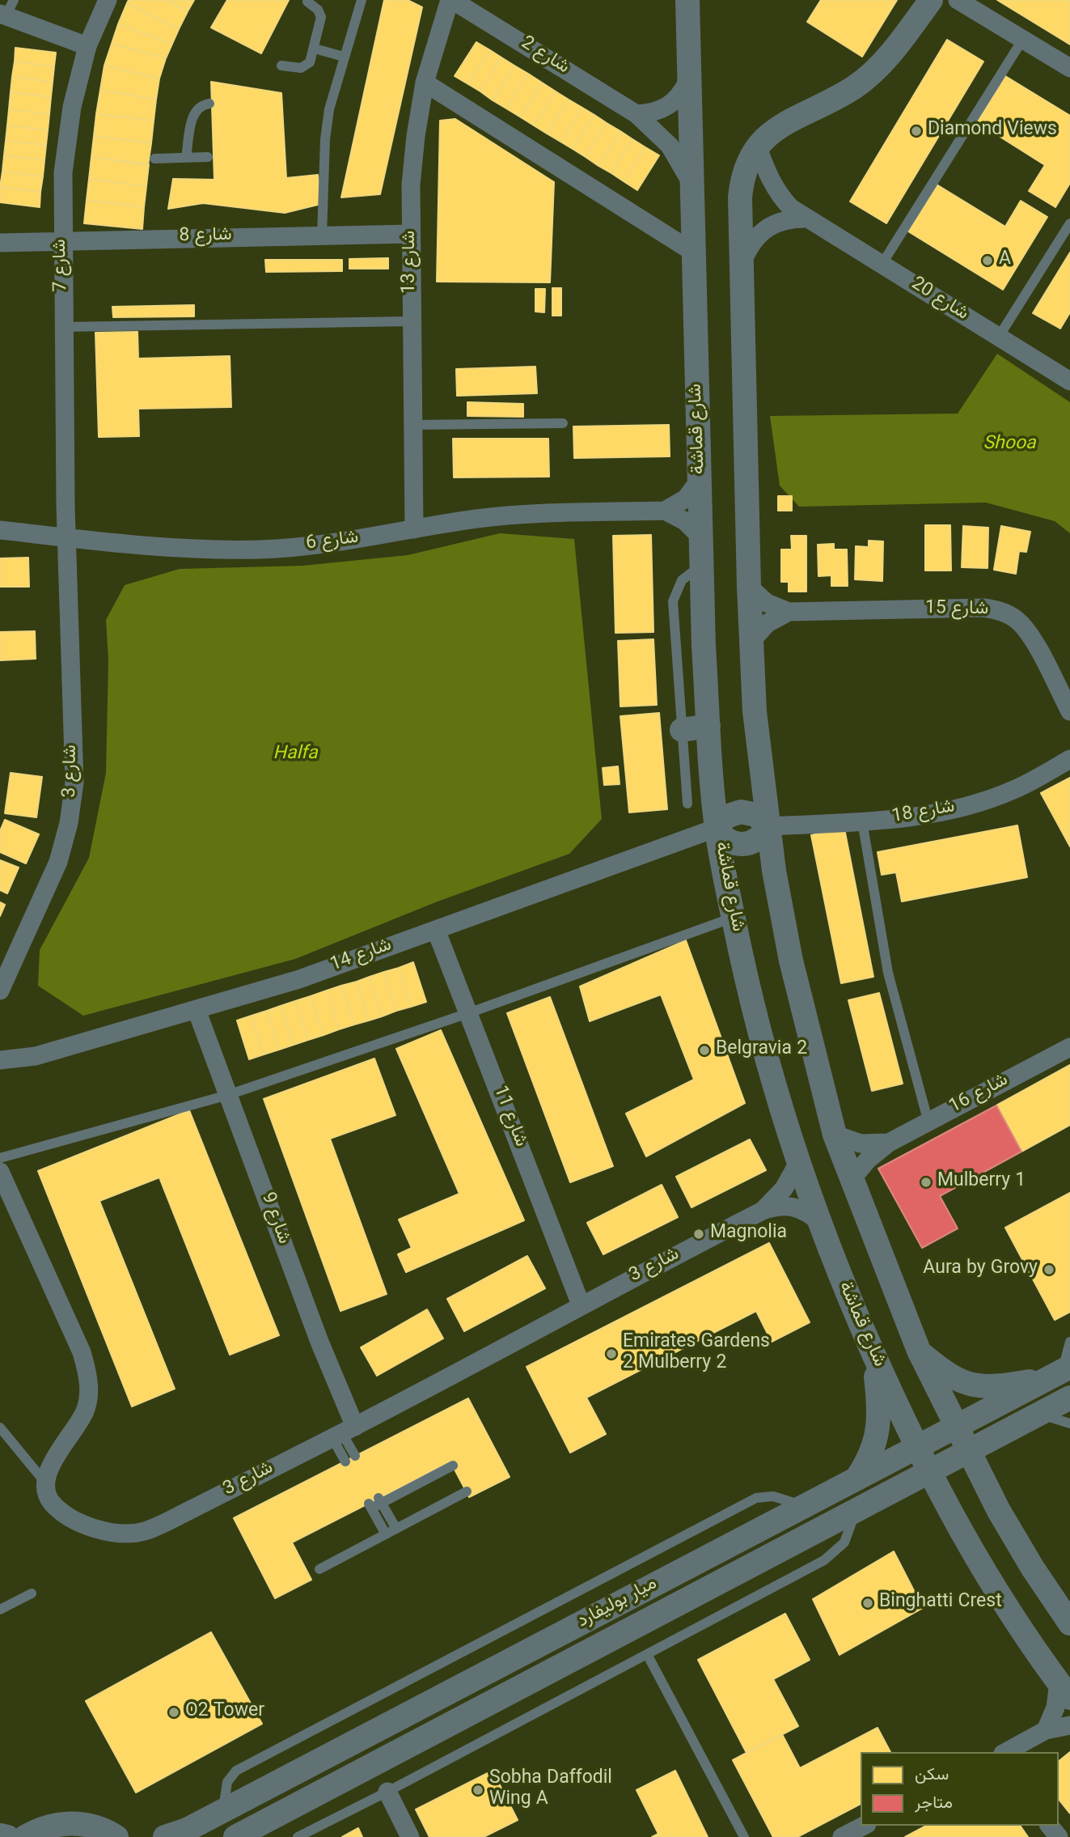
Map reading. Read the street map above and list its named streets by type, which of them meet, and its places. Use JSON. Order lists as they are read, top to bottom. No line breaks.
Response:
{"streets":{"street":["شارع 2","شارع 8","شارع 13","شارع 7","شارع 20","شارع قماشة","شارع 6","شارع 15","شارع 3","شارع 18","شارع 14","شارع 16","شارع 11","شارع 9","ميار بوليفارد"]},"crossings":[["شارع 2","شارع 13"],["شارع 2","شارع قماشة"],["شارع 8","شارع 13"],["شارع 8","شارع 7"],["شارع 13","شارع 6"],["شارع 7","شارع 6"],["شارع 7","شارع 3"],["شارع قماشة","شارع 3"],["شارع قماشة","شارع 14"],["شارع قماشة","ميار بوليفارد"],["شارع 6","شارع 3"],["شارع 3","شارع 11"],["شارع 3","شارع 9"],["شارع 14","شارع 11"],["شارع 14","شارع 9"]],"parks":["Shooa","Halfa"],"places":["Diamond Views","A","Belgravia 2","Mulberry 1","Magnolia","Aura by Grovy","Emirates Gardens 2 Mulberry 2","Binghatti Crest","O2 Tower","Sobha Daffodil Wing A"],"legend":["سكن","متاجر"]}
